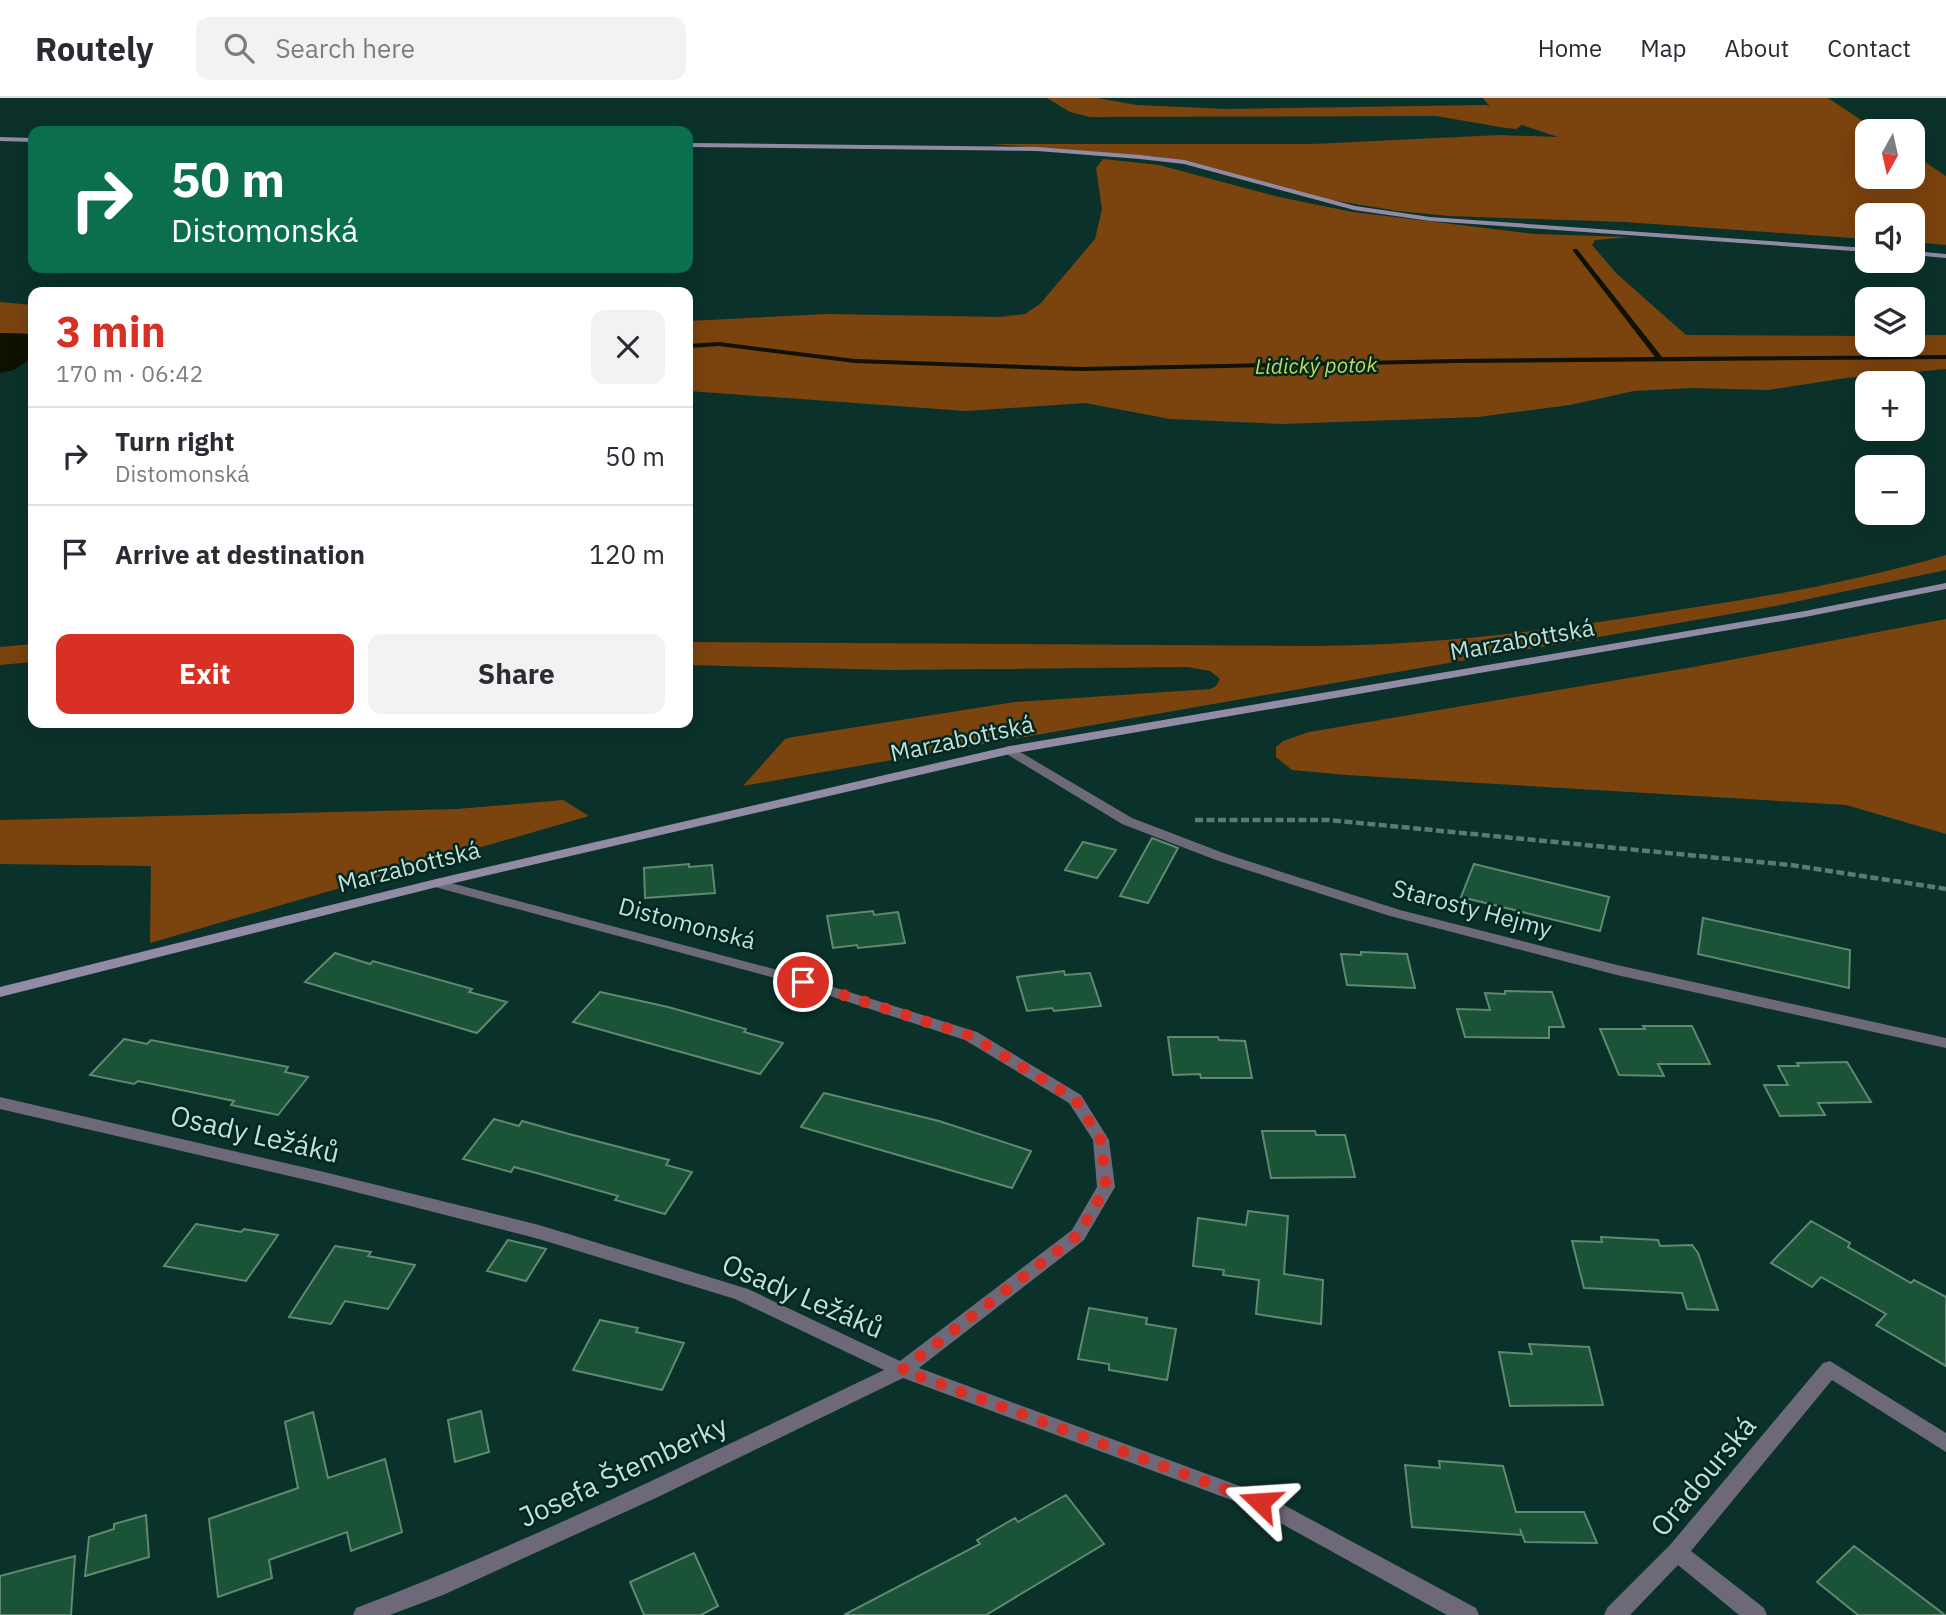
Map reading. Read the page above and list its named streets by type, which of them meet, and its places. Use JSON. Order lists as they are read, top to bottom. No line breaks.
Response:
{"streets":{"street":["Marzabottská","Starosty Hejmy","Distomonská","Osady Ležáků","Josefa Štemberky","Oradourská"]},"crossings":[["Marzabottská","Starosty Hejmy"],["Marzabottská","Distomonská"],["Distomonská","Osady Ležáků"],["Distomonská","Josefa Štemberky"],["Osady Ležáků","Josefa Štemberky"]],"water":["Lidický potok"],"north":"bottom","page":{"header":"Routely","search":"Search here","nav":["Home","Map","About","Contact"],"map_buttons":["+","−"],"turn":["50 m","Distomonská"],"heading":["3 min","170 m · 06:42"],"list":[{"name":"Turn right","note":"Distomonská","value":"50 m"},{"name":"Arrive at destination","value":"120 m"}],"buttons":["Exit","Share"]}}
